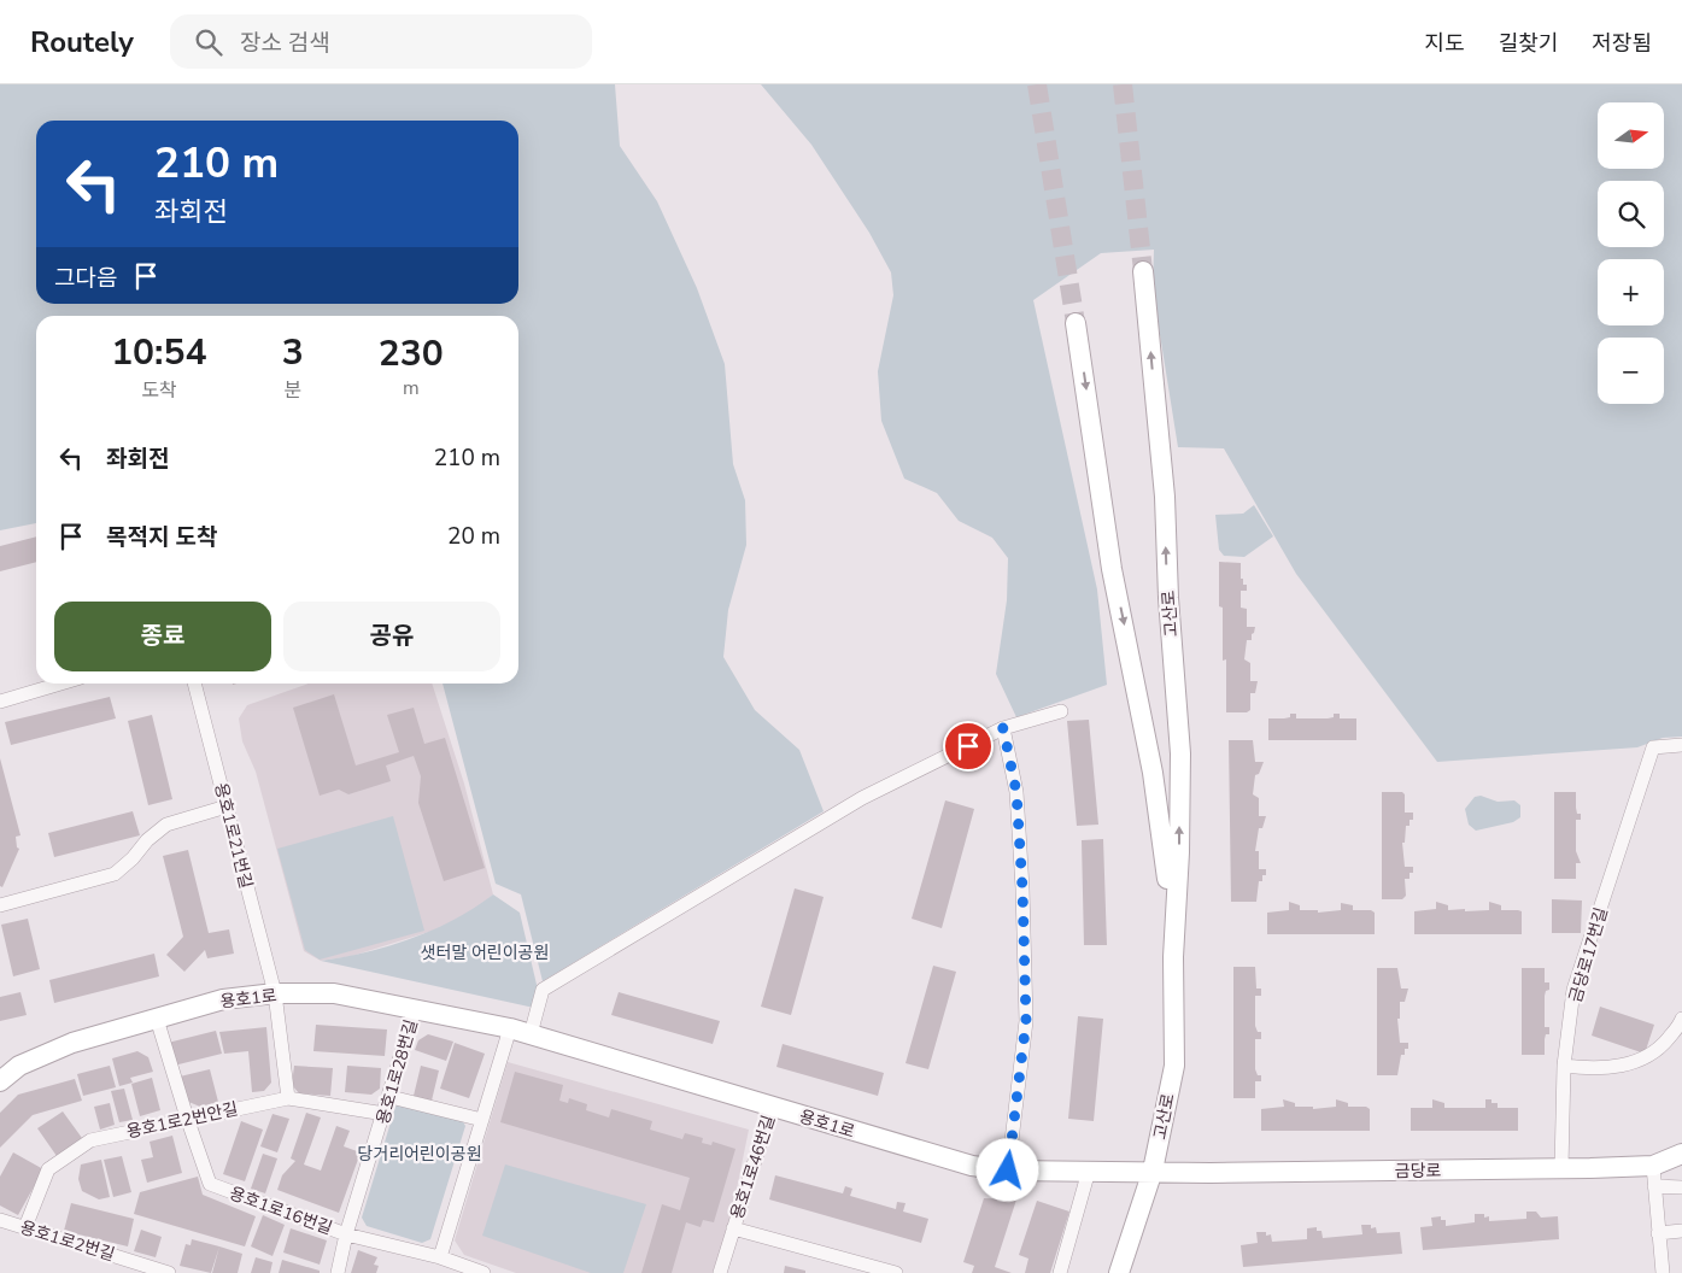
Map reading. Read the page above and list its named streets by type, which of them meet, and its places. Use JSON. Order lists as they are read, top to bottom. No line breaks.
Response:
{"streets":{"street":["고산로","용호1로21번길","금당로17번길","용호1로","용호1로28번길","용호1로2번안길","용호1로46번길","금당로","용호1로16번길","용호1로2번길"]},"crossings":[["고산로","용호1로"],["고산로","금당로"],["용호1로21번길","용호1로"],["용호1로21번길","용호1로2번안길"],["금당로17번길","금당로"],["용호1로","용호1로28번길"],["용호1로","용호1로46번길"],["용호1로","금당로"],["용호1로","용호1로16번길"],["용호1로28번길","용호1로2번안길"],["용호1로28번길","용호1로16번길"],["용호1로2번안길","용호1로16번길"],["용호1로2번안길","용호1로2번길"]],"parks":["샛터말 어린이공원","당거리어린이공원"],"north":"right","page":{"header":"Routely","search":"장소 검색","nav":["지도","길찾기","저장됨"],"map_buttons":["+","−"],"turn":["210 m","좌회전"],"then":"그다음","eta":["10:54","도착","3","분","230","m"],"list":[{"name":"좌회전","value":"210 m"},{"name":"목적지 도착","value":"20 m"}],"buttons":["종료","공유"]}}
